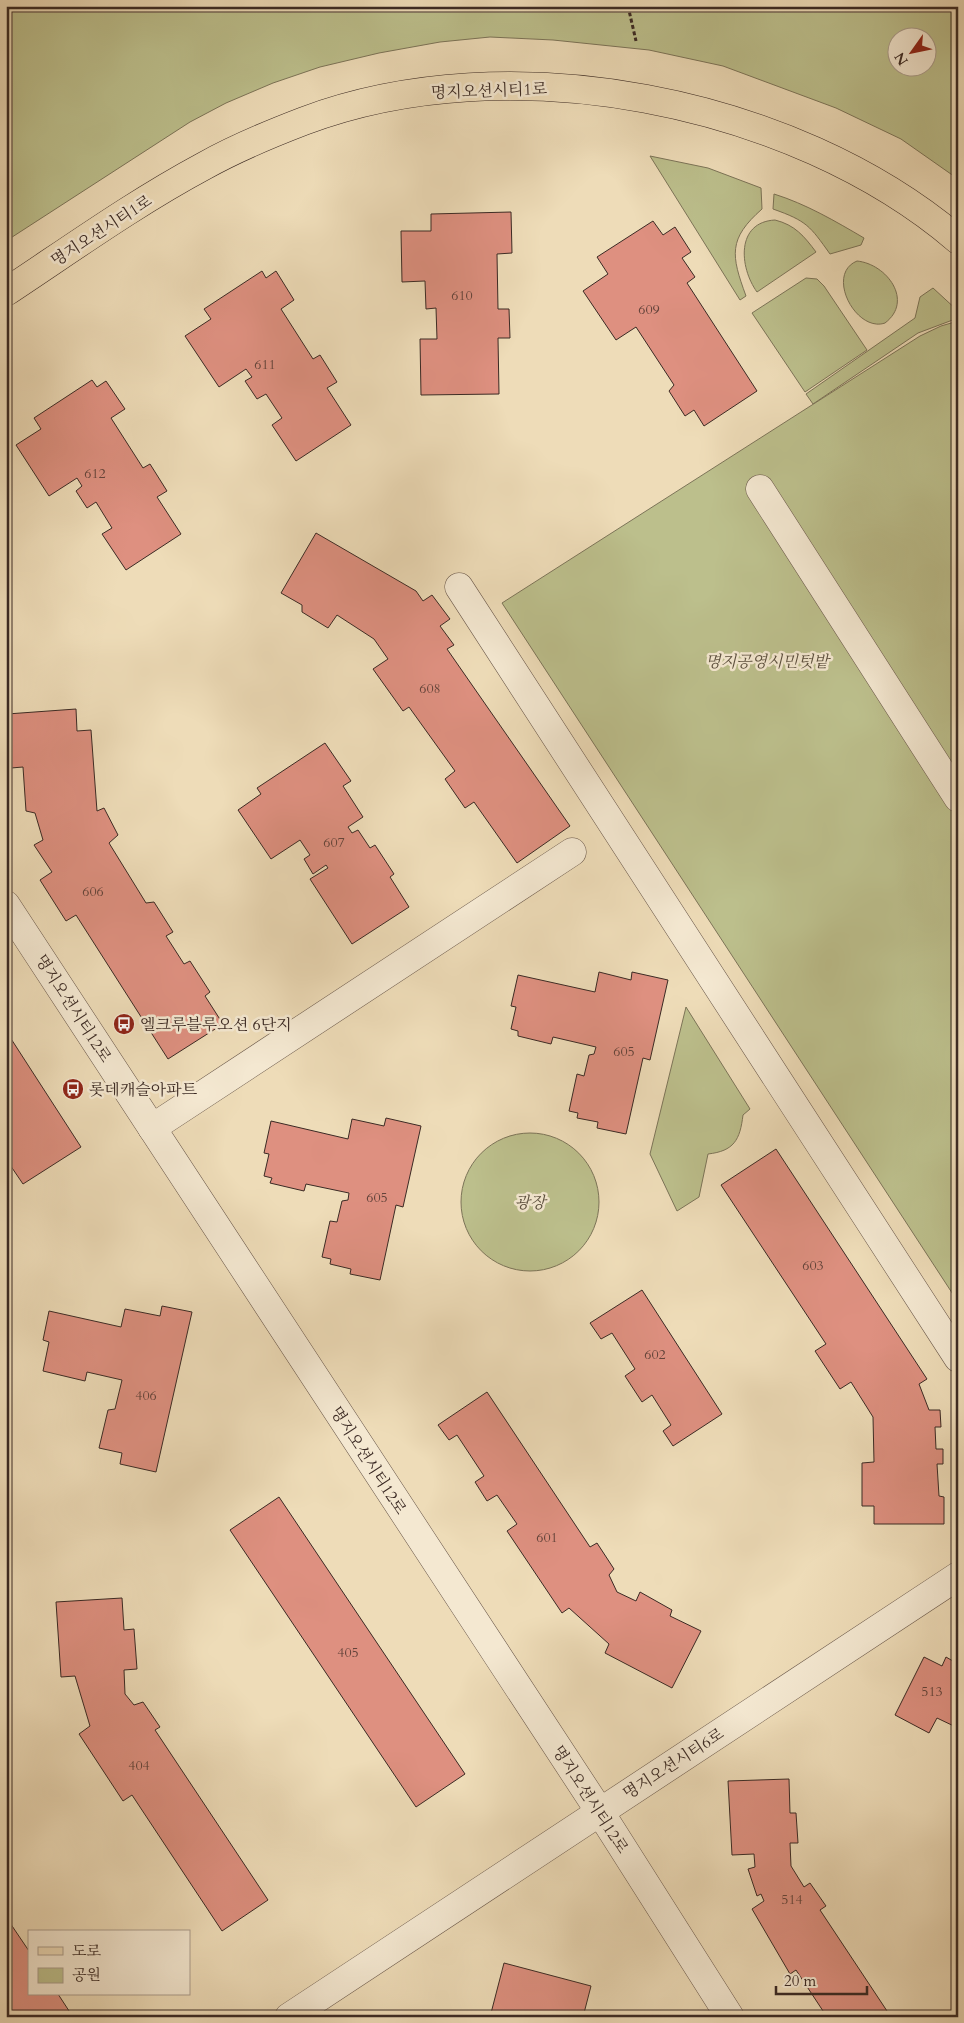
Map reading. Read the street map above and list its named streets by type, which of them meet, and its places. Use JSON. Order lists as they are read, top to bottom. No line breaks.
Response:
{"streets":{"main road":["명지오션시티1로"],"street":["명지오션시티12로","명지오션시티6로"]},"crossings":[["명지오션시티12로","명지오션시티6로"]],"parks":["명지공영시민텃밭","광장"],"places":{"bus stop":["엘크루블루오션 6단지","롯데캐슬아파트"]},"house_numbers":["610","609","611","612","608","607","606","605","605","603","602","406","601","405","513","404","514"],"legend":["도로","공원"],"scale_bar":"20 m","north":"bottom left"}
